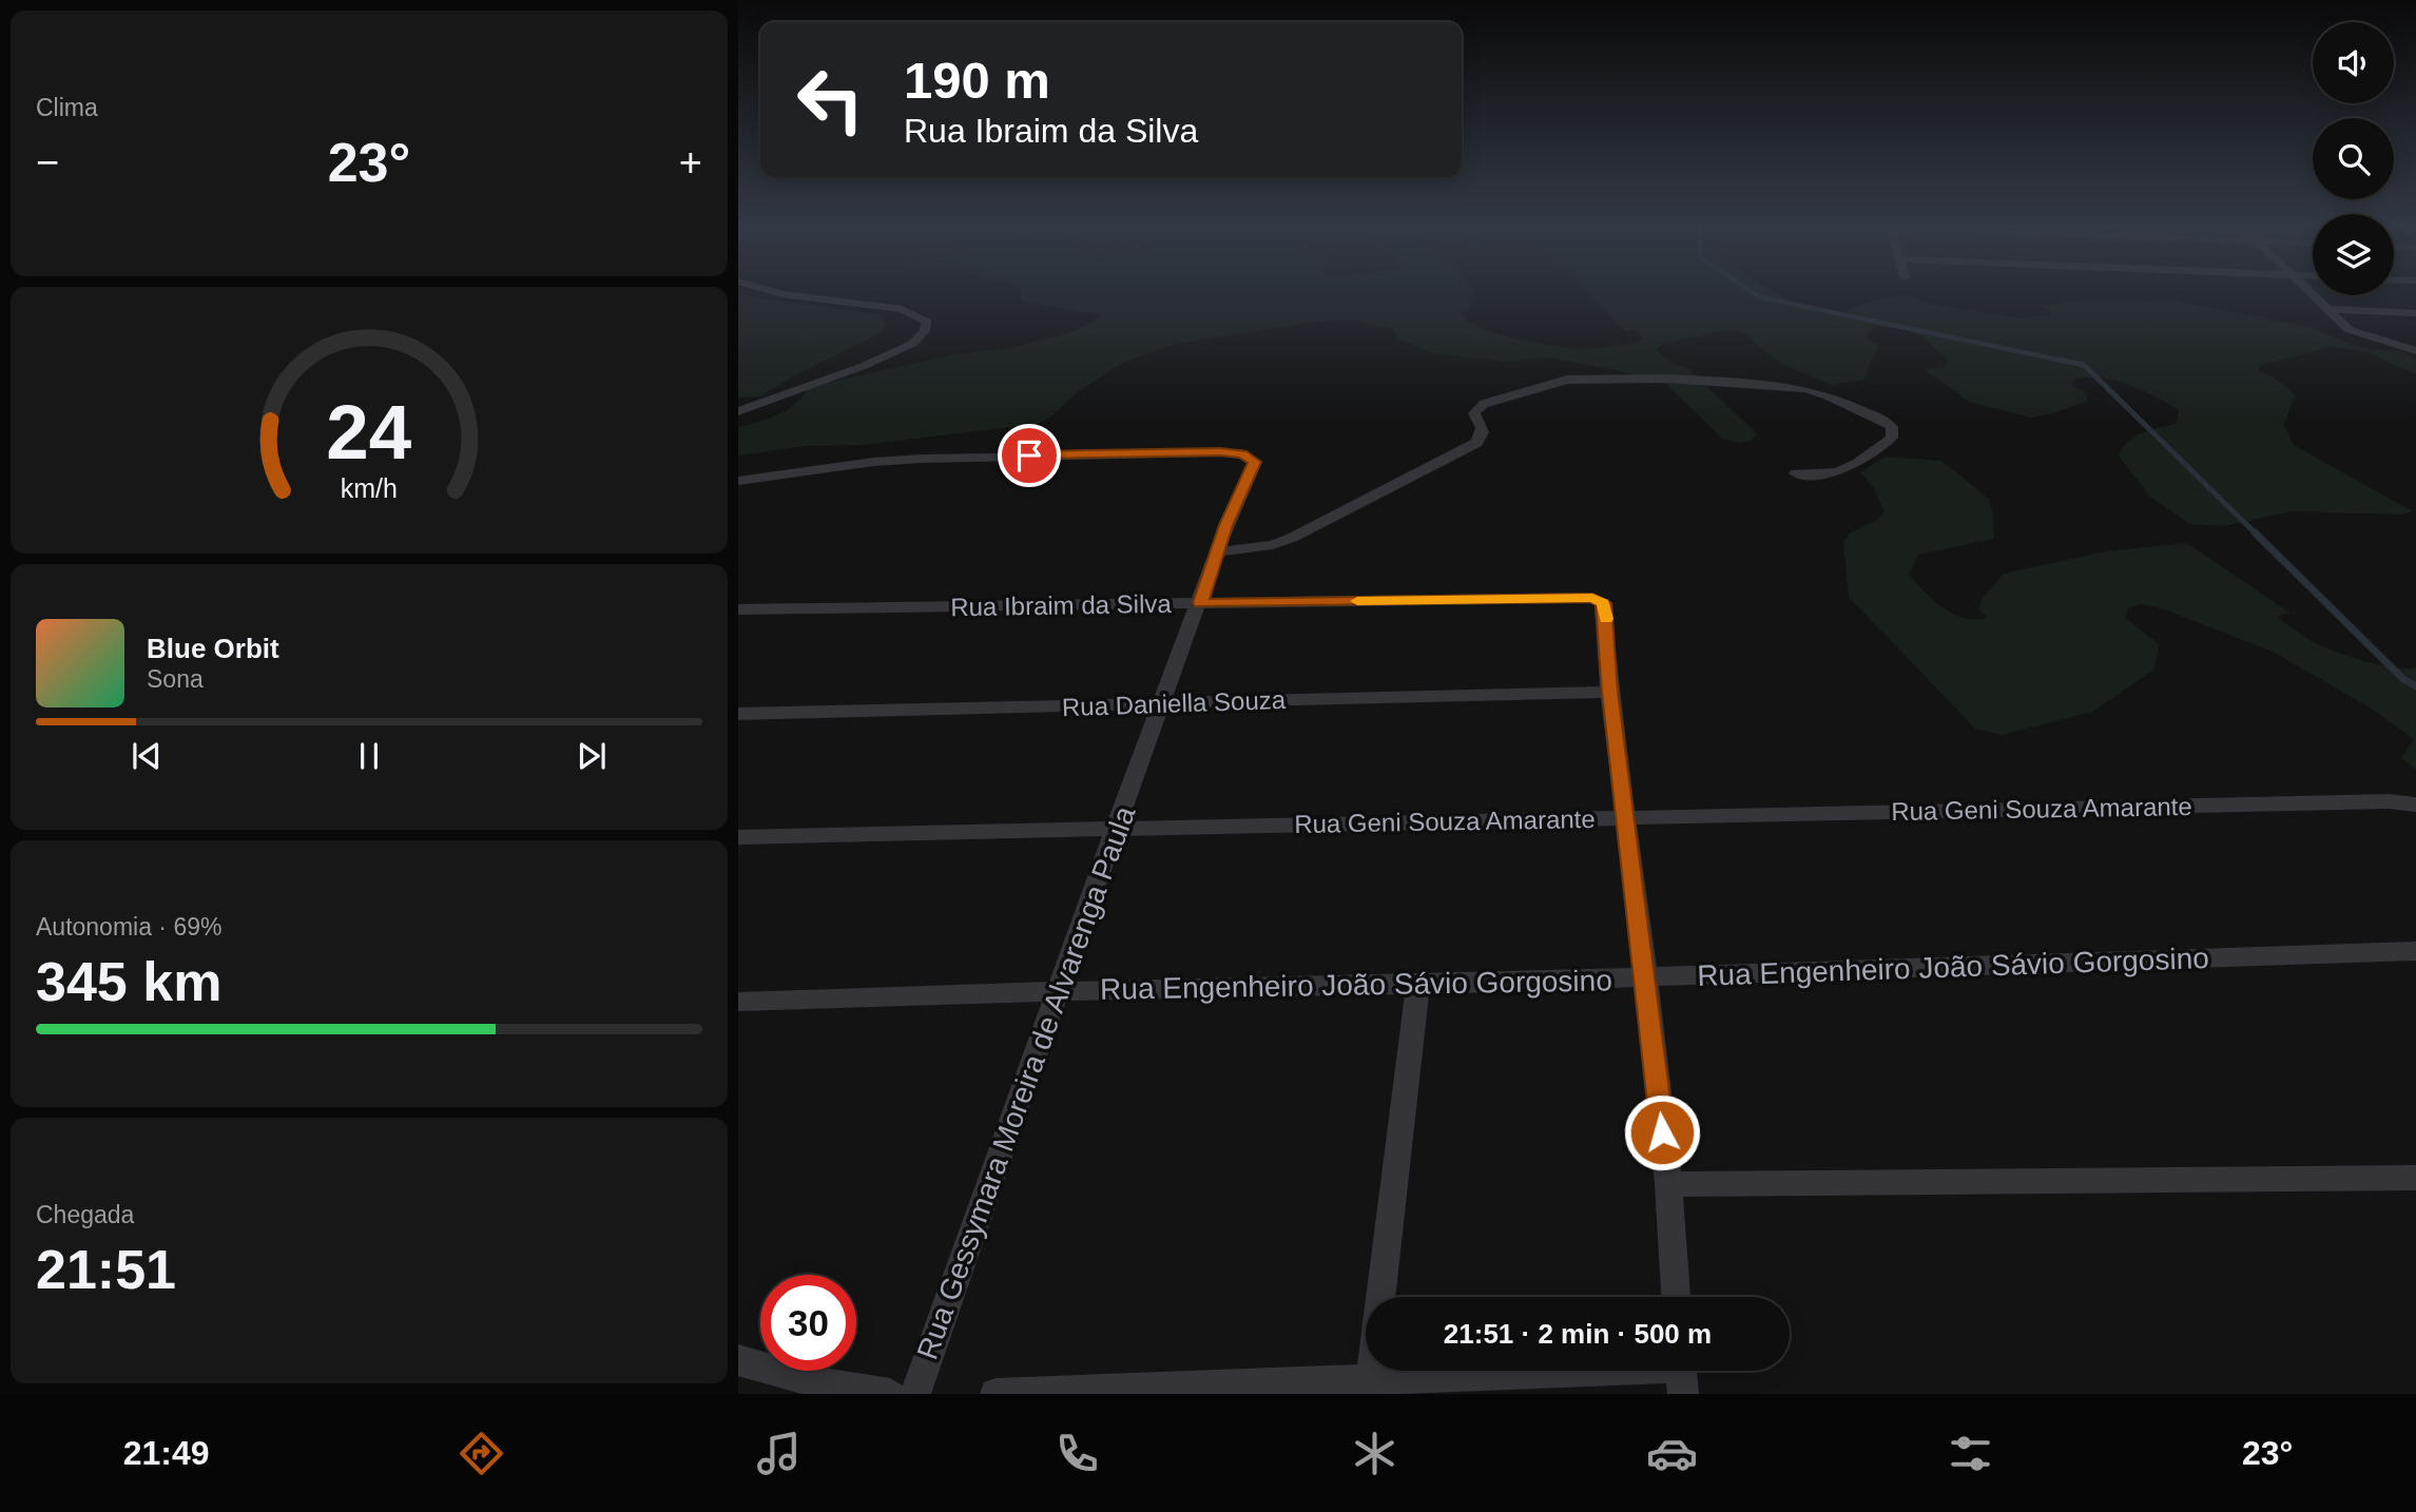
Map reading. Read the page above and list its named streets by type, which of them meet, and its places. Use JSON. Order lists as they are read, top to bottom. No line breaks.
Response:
{"streets":{"street":["Rua Ibraim da Silva","Rua Daniella Souza","Rua Geni Souza Amarante","Rua Engenheiro João Sávio Gorgosino","Rua Gessymara Moreira de Alvarenga Paula"]},"crossings":[["Rua Ibraim da Silva","Rua Daniella Souza"],["Rua Ibraim da Silva","Rua Gessymara Moreira de Alvarenga Paula"],["Rua Daniella Souza","Rua Gessymara Moreira de Alvarenga Paula"],["Rua Geni Souza Amarante","Rua Gessymara Moreira de Alvarenga Paula"],["Rua Engenheiro João Sávio Gorgosino","Rua Gessymara Moreira de Alvarenga Paula"]],"page":{"tile":["Clima",["Autonomia · 69%","345 km"],["Chegada","21:51"]],"turn":["190 m","Rua Ibraim da Silva"],"heat":["−","23°","+"],"song":["Blue Orbit","Sona"],"limit":"30","trip":"21:51 · 2 min · 500 m","tabs":["21:49","23°"],"gauge":["24","km/h"]}}
